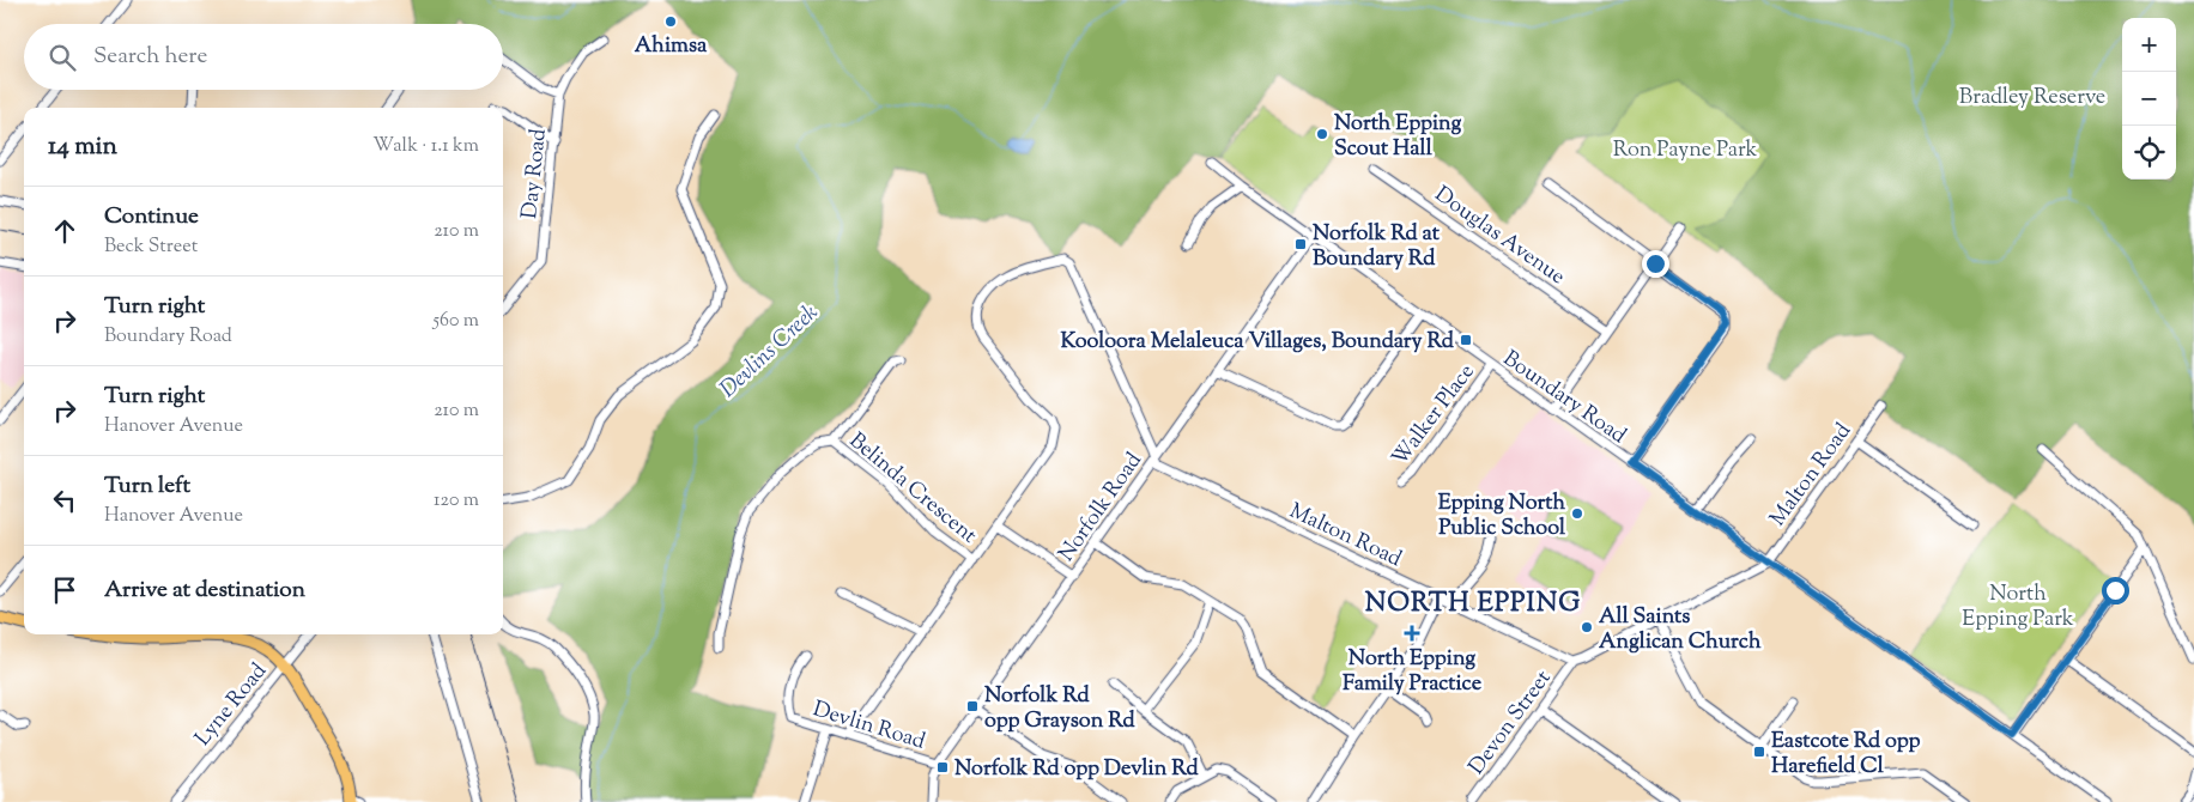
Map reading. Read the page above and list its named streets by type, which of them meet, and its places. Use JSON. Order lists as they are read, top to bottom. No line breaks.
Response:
{"streets":{"street":["Day Road","Douglas Avenue","Boundary Road","Walker Place","Malton Road","Belinda Crescent","Norfolk Road","Lyne Road","Devon Street","Devlin Road"]},"crossings":[["Boundary Road","Walker Place"],["Boundary Road","Malton Road"],["Boundary Road","Norfolk Road"],["Malton Road","Norfolk Road"],["Malton Road","Devon Street"],["Norfolk Road","Devlin Road"]],"districts":["NORTH EPPING"],"water":["Devlins Creek"],"parks":["Bradley Reserve","Ron Payne Park","North Epping Park"],"places":{"other":["Ahimsa","North Epping Scout Hall","Epping North Public School","All Saints Anglican Church"],"transit":["Norfolk Rd at Boundary Rd","Kooloora Melaleuca Villages, Boundary Rd","Norfolk Rd opp Grayson Rd","Eastcote Rd opp Harefield Cl","Norfolk Rd opp Devlin Rd"],"health":["North Epping Family Practice"]},"page":{"map_buttons":["+","−"],"search":"Search here","heading":["14 min","Walk · 1.1 km"],"list":[["Continue","Beck Street","210 m"],["Turn right","Boundary Road","560 m"],["Turn right","Hanover Avenue","210 m"],["Turn left","Hanover Avenue","120 m"],"Arrive at destination"]}}
